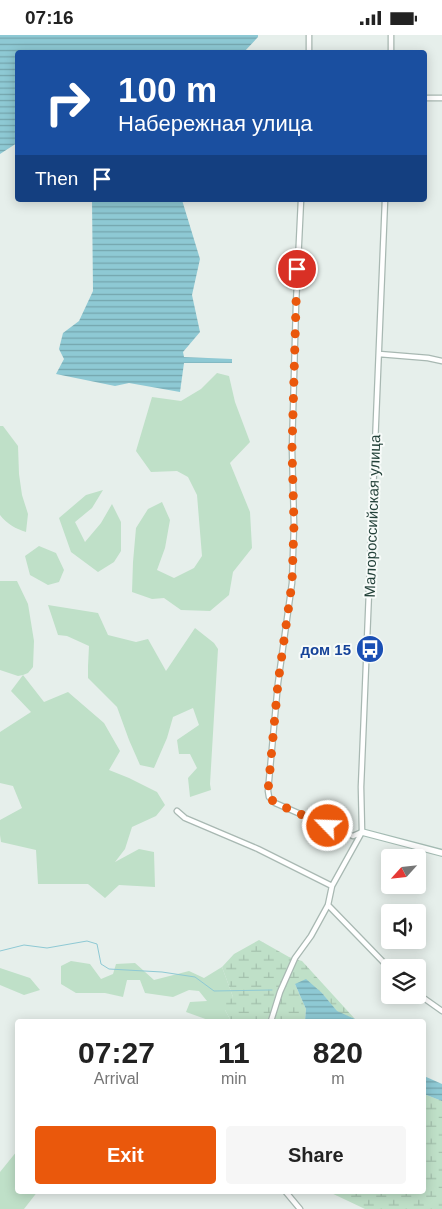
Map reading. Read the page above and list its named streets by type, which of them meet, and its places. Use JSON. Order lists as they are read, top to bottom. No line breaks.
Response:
{"streets":{"street":["Малороссийская улица"]},"places":{"bus stop":["дом 15"]},"north":"bottom left","page":{"status":"07:16","turn":["100 m","Набережная улица"],"then":"Then","eta":["07:27","Arrival","11","min","820","m"],"buttons":["Exit","Share"]}}
